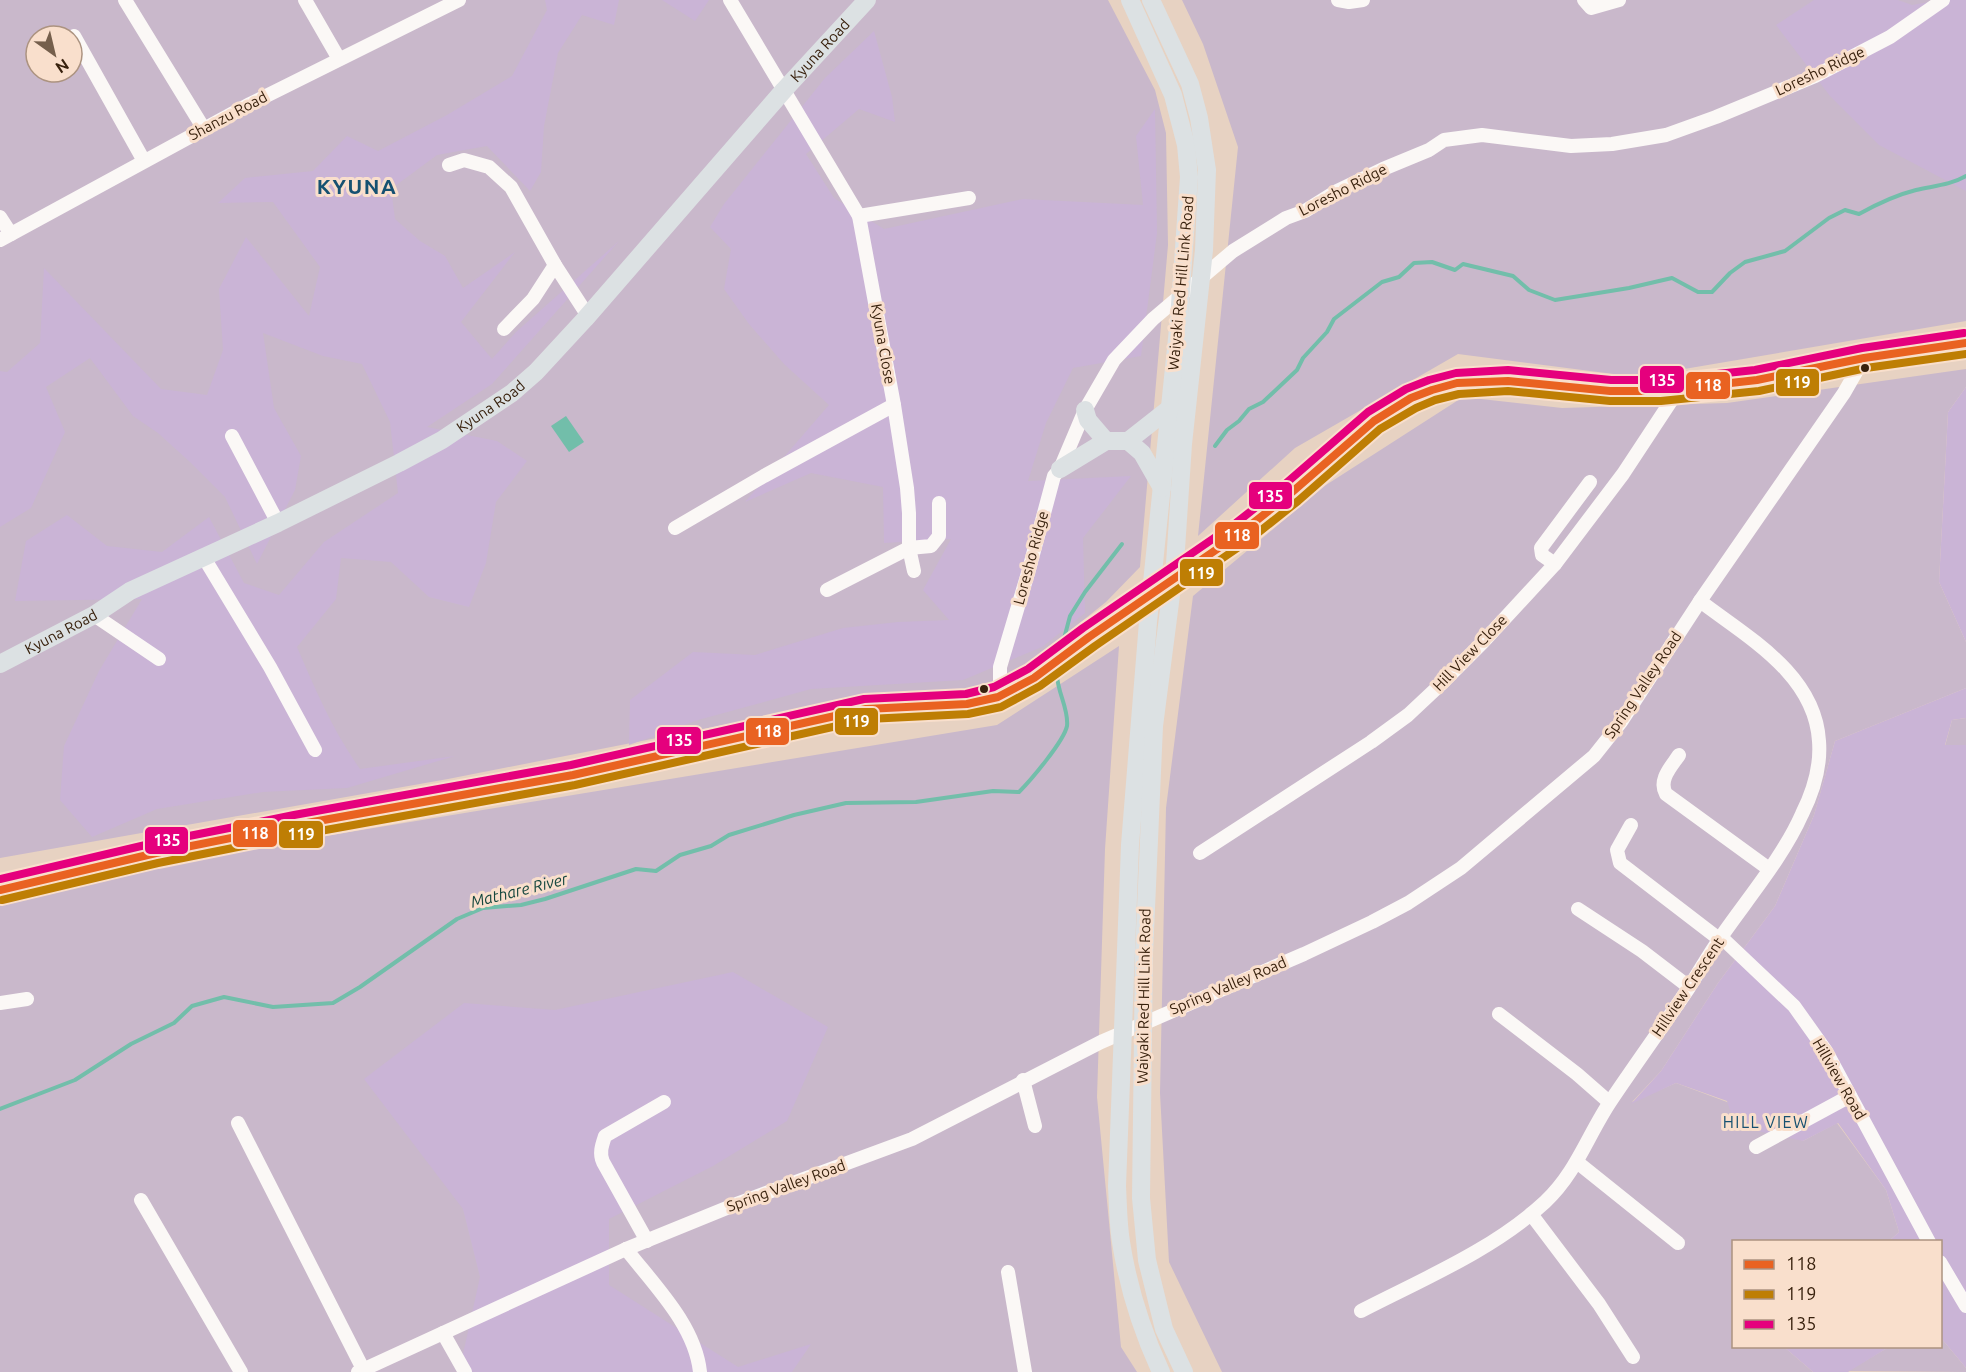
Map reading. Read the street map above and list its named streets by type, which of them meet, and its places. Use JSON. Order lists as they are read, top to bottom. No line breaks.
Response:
{"streets":{"main road":["Kyuna Road","Waiyaki Red Hill Link Road"],"street":["Loresho Ridge","Shanzu Road","Kyuna Close","Hill View Close","Spring Valley Road","Hillview Crescent","Hillview Road"]},"crossings":[["Kyuna Road","Kyuna Close"],["Spring Valley Road","Hillview Crescent"],["Hillview Crescent","Hillview Road"]],"districts":["KYUNA","HILL VIEW"],"water":["Mathare River"],"lines":["transit line 135","transit line 118","transit line 119"],"legend":["118","119","135"],"north":"bottom right"}
